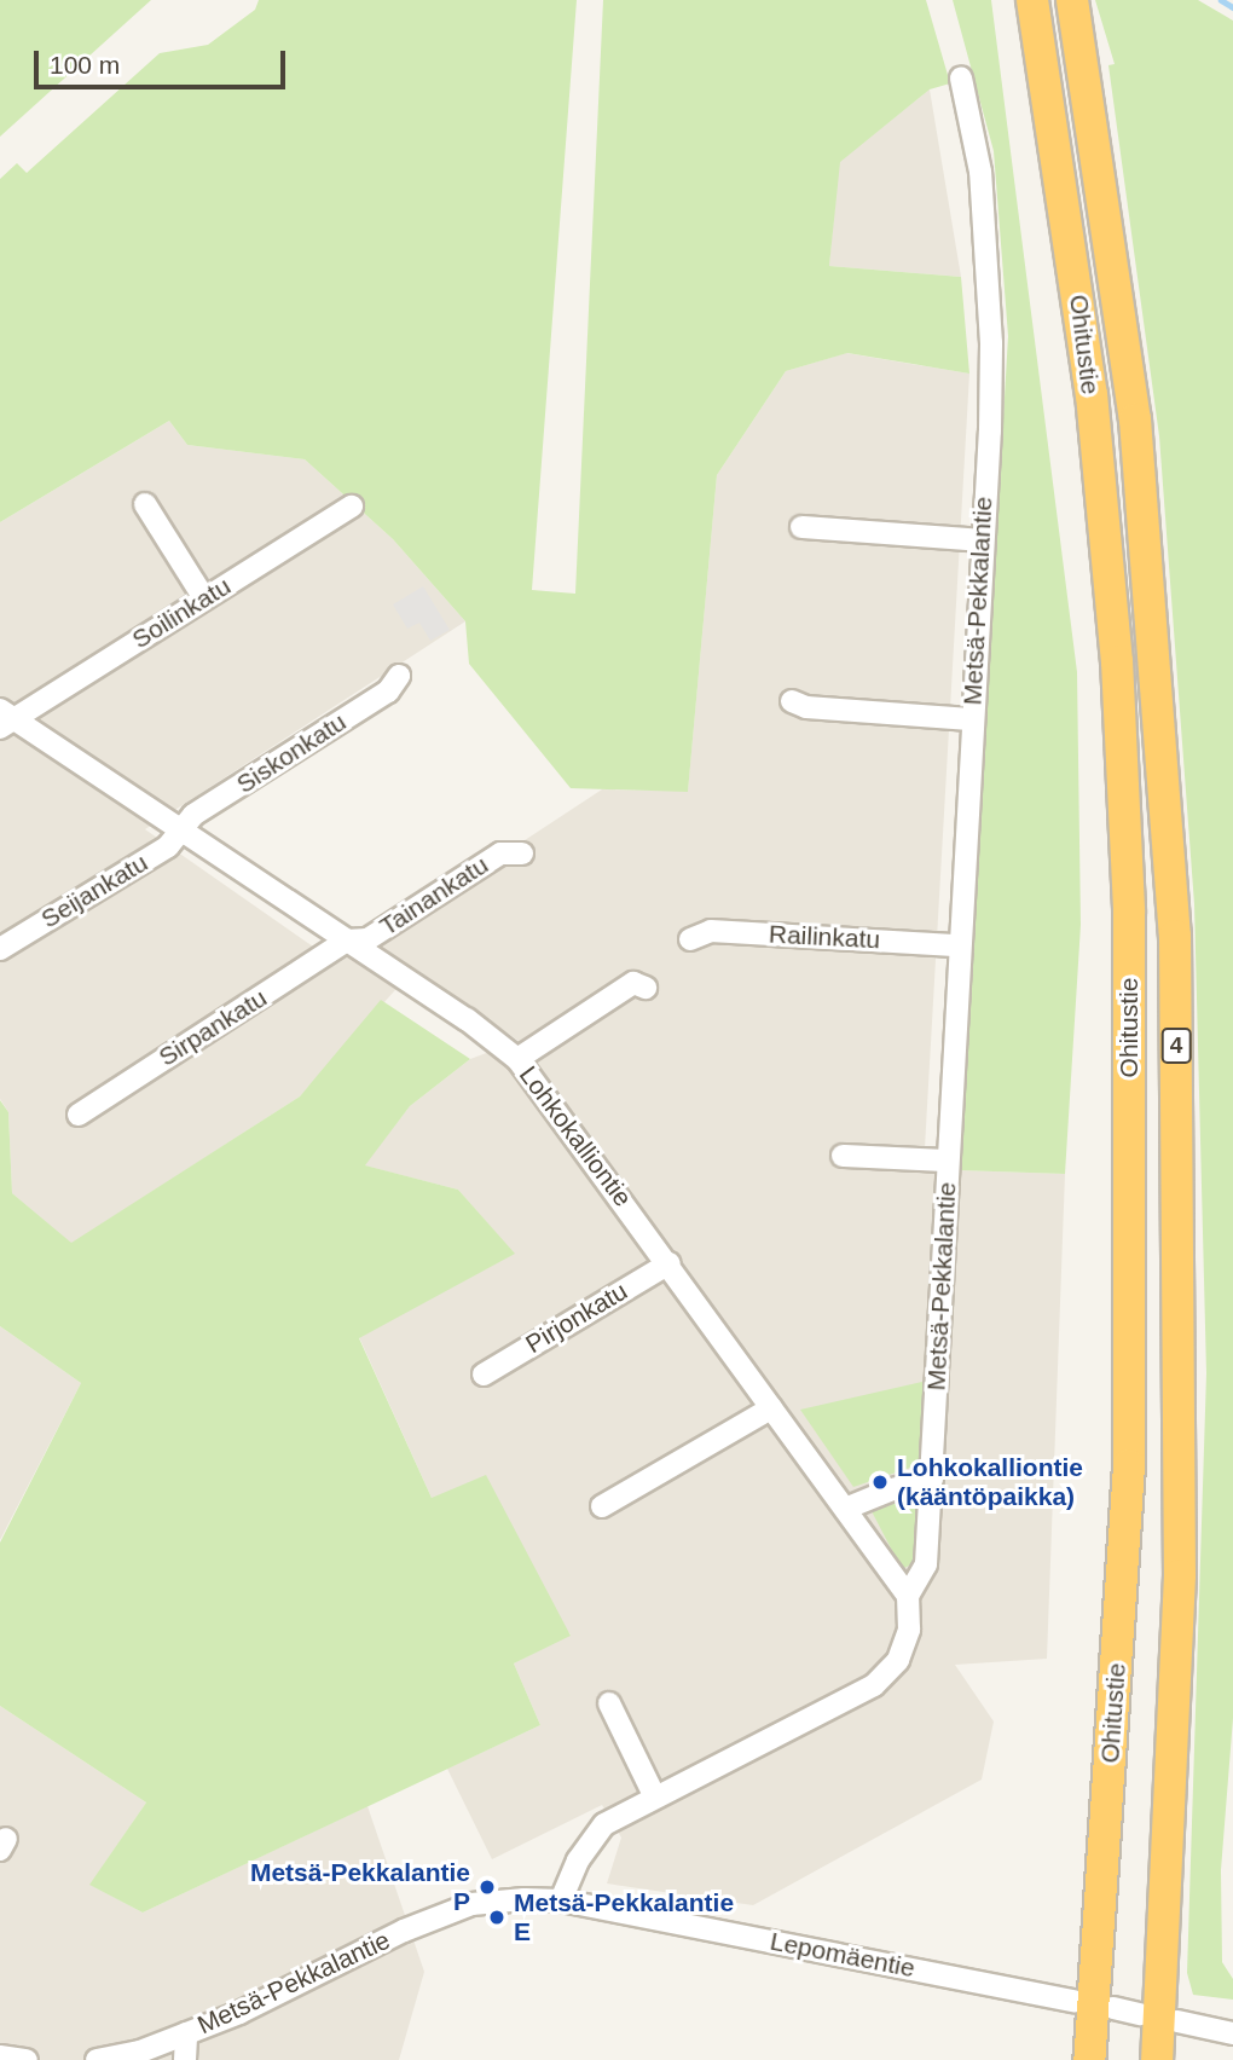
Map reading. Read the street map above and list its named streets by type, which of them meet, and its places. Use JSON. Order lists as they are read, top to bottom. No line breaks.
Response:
{"streets":{"highway":["Ohitustie","4"],"street":["Metsä-Pekkalantie","Soilinkatu","Siskonkatu","Seijankatu","Tainankatu","Railinkatu","Sirpankatu","Lohkokalliontie","Pirjonkatu","Lepomäentie"]},"crossings":[["Metsä-Pekkalantie","Railinkatu"],["Metsä-Pekkalantie","Lohkokalliontie"],["Metsä-Pekkalantie","Lepomäentie"],["Soilinkatu","Lohkokalliontie"],["Siskonkatu","Seijankatu"],["Siskonkatu","Lohkokalliontie"],["Seijankatu","Lohkokalliontie"],["Tainankatu","Sirpankatu"],["Tainankatu","Lohkokalliontie"],["Sirpankatu","Lohkokalliontie"],["Lohkokalliontie","Pirjonkatu"]],"places":["Lohkokalliontie (kääntöpaikka)","Metsä-Pekkalantie P","Metsä-Pekkalantie E"],"scale_bar":"100 m"}
